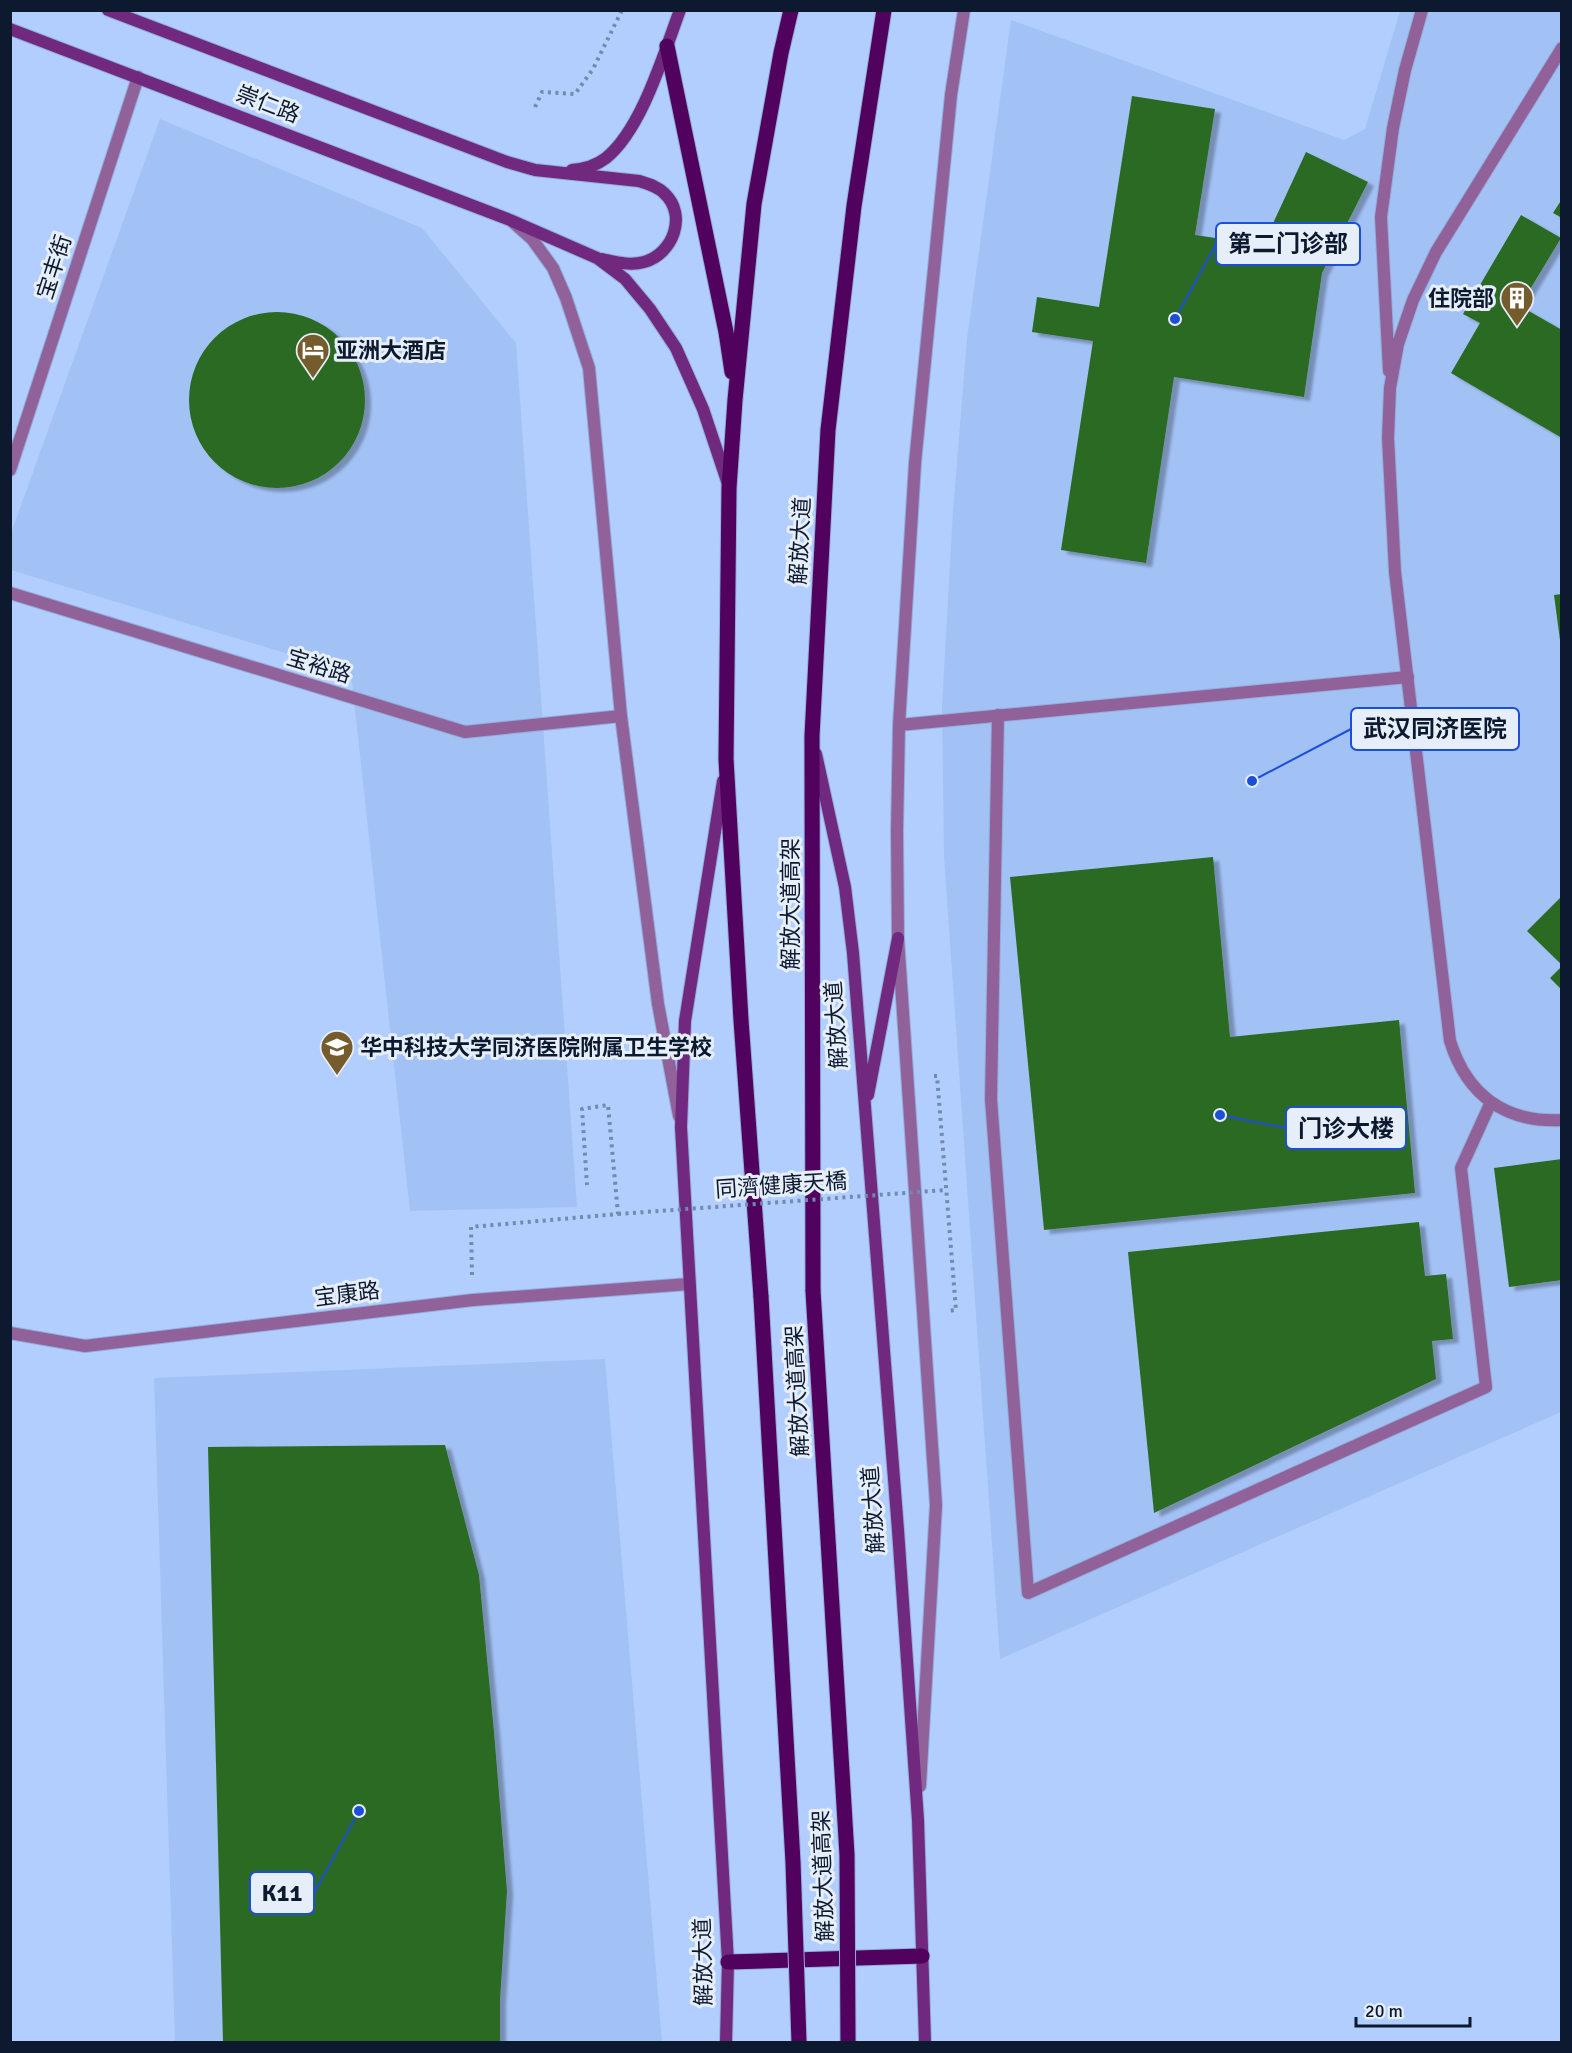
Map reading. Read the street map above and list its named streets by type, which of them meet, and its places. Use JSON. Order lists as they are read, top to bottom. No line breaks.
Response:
{"streets":{"main road":["崇仁路","解放大道","解放大道高架"],"street":["宝丰街","宝裕路","宝康路"],"path":["同濟健康天橋"]},"crossings":[["崇仁路","宝丰街"],["解放大道","解放大道高架"],["解放大道","宝康路"],["同濟健康天橋","宝康路"]],"places":{"other":["第二门诊部","武汉同济医院","门诊大楼","K11"],"building":["住院部"],"hotel":["亚洲大酒店"],"school or university":["华中科技大学同济医院附属卫生学校"]},"scale_bar":"20 m"}
